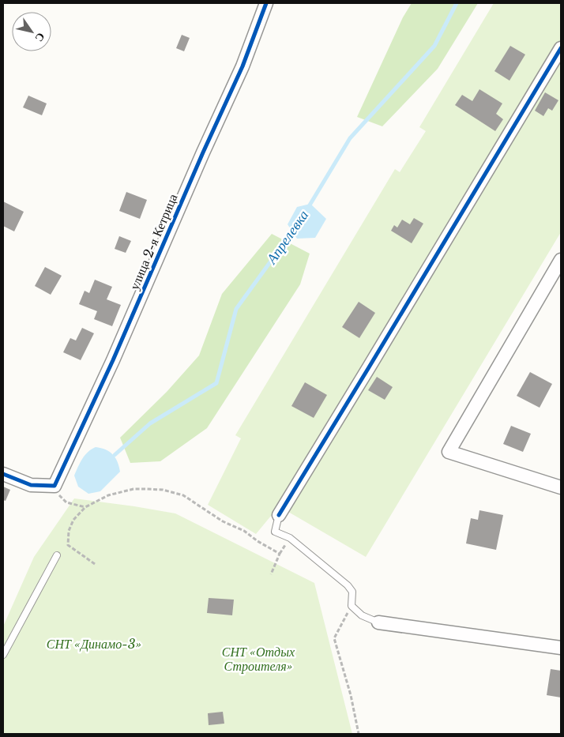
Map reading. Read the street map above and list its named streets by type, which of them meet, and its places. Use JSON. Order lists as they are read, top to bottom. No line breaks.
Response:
{"streets":{"street":["улица 2-я Кетрица"]},"water":["Апрелевка"],"parks":["СНТ «Динамо-3»","СНТ «Отдых Строителя»"],"north":"bottom right"}
